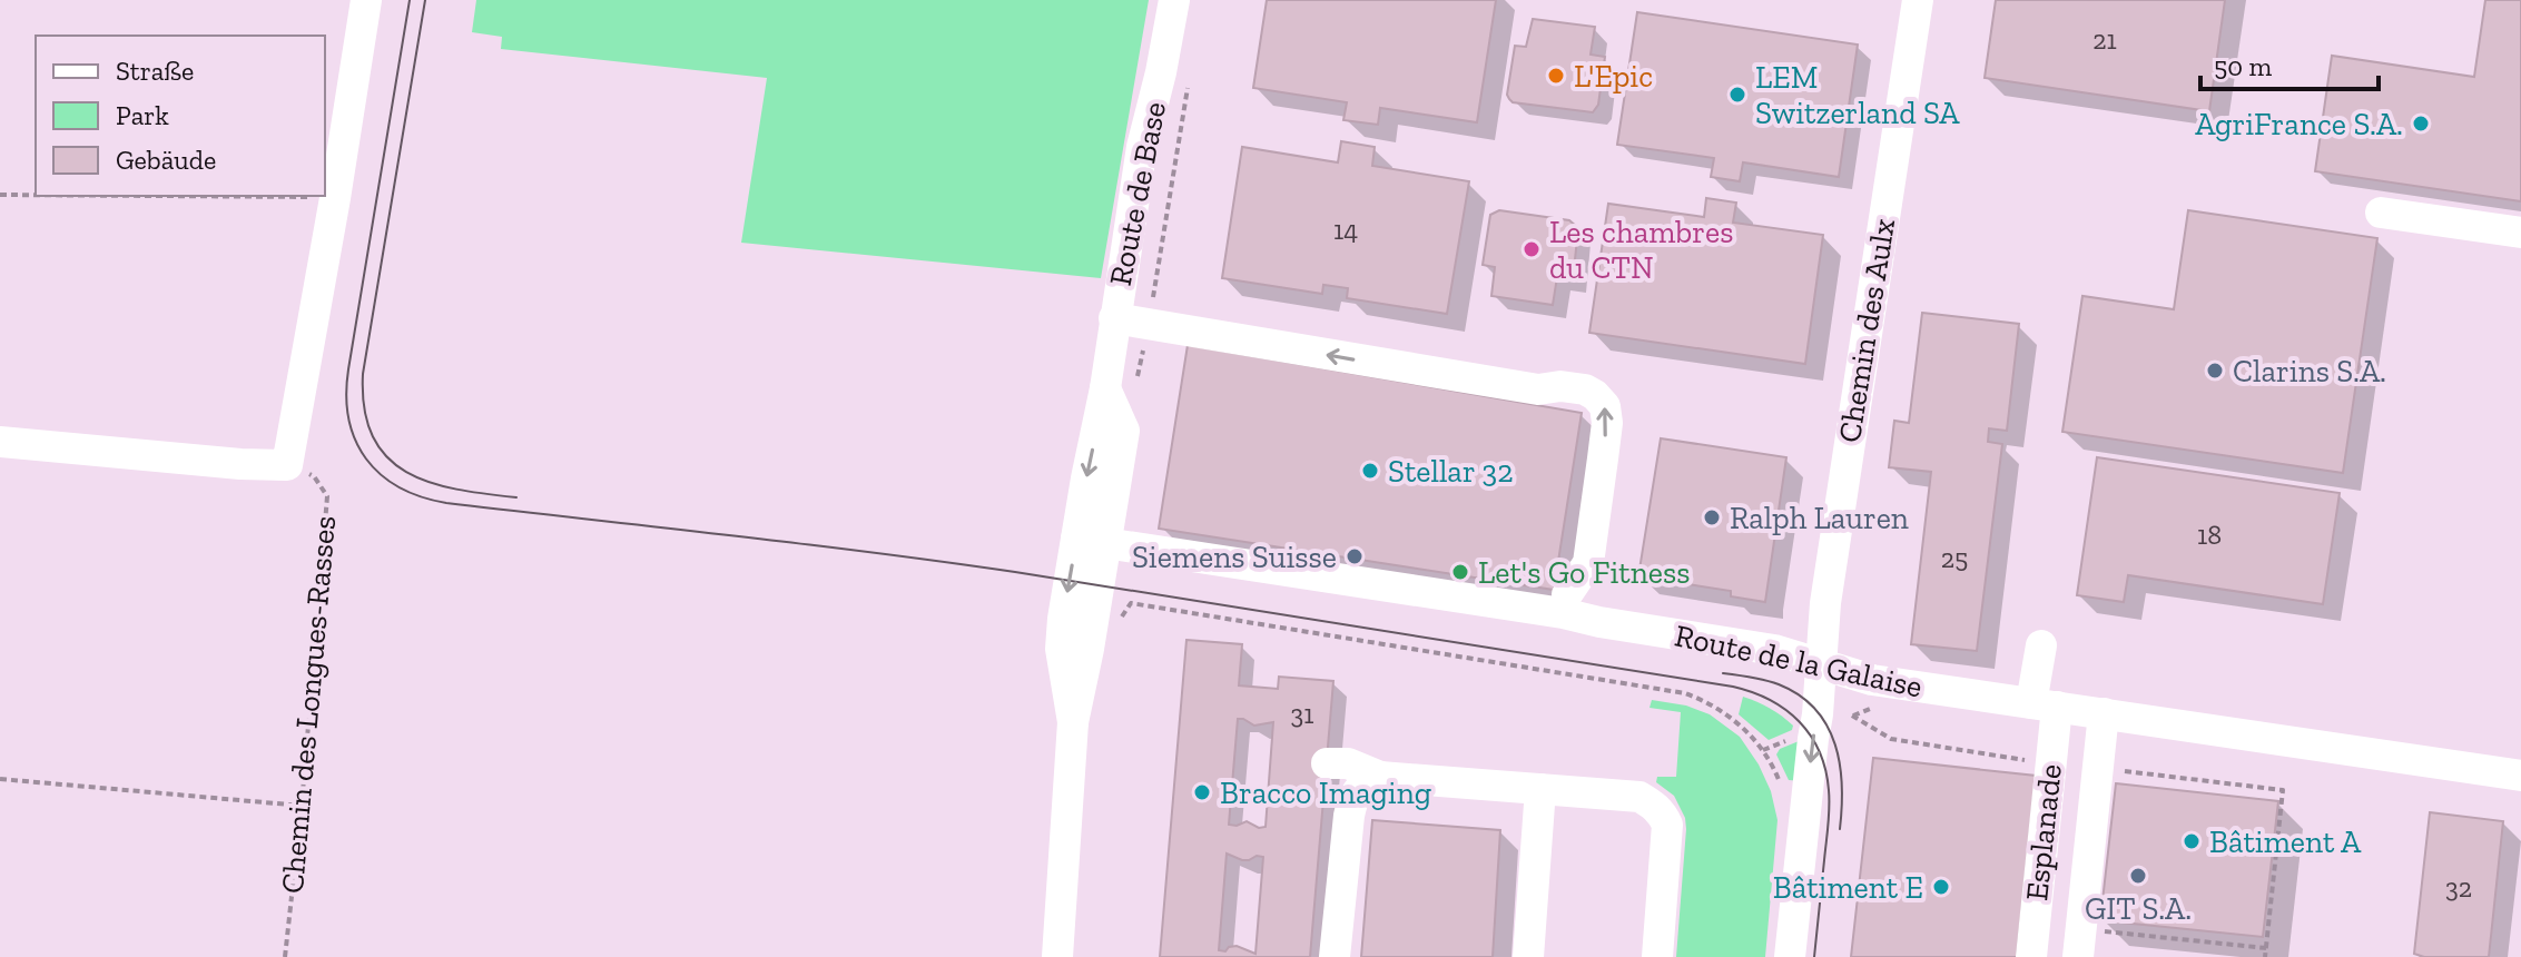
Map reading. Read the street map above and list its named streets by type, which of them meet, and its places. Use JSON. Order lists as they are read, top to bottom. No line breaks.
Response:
{"streets":{"street":["Route de Base","Chemin des Aulx","Route de la Galaise","Esplanade"],"path":["Chemin des Longues-Rasses"]},"crossings":[["Chemin des Aulx","Route de la Galaise"],["Route de la Galaise","Esplanade"]],"places":["L'Epic","LEM Switzerland SA","AgriFrance S.A.","Les chambres du CTN","Clarins S.A.","Stellar 32","Ralph Lauren","Siemens Suisse","Let's Go Fitness","Bracco Imaging","Bâtiment A","GIT S.A.","Bâtiment E"],"house_numbers":["21","14","18","25","31","32"],"legend":["Straße","Park","Gebäude"],"scale_bar":"50 m"}
